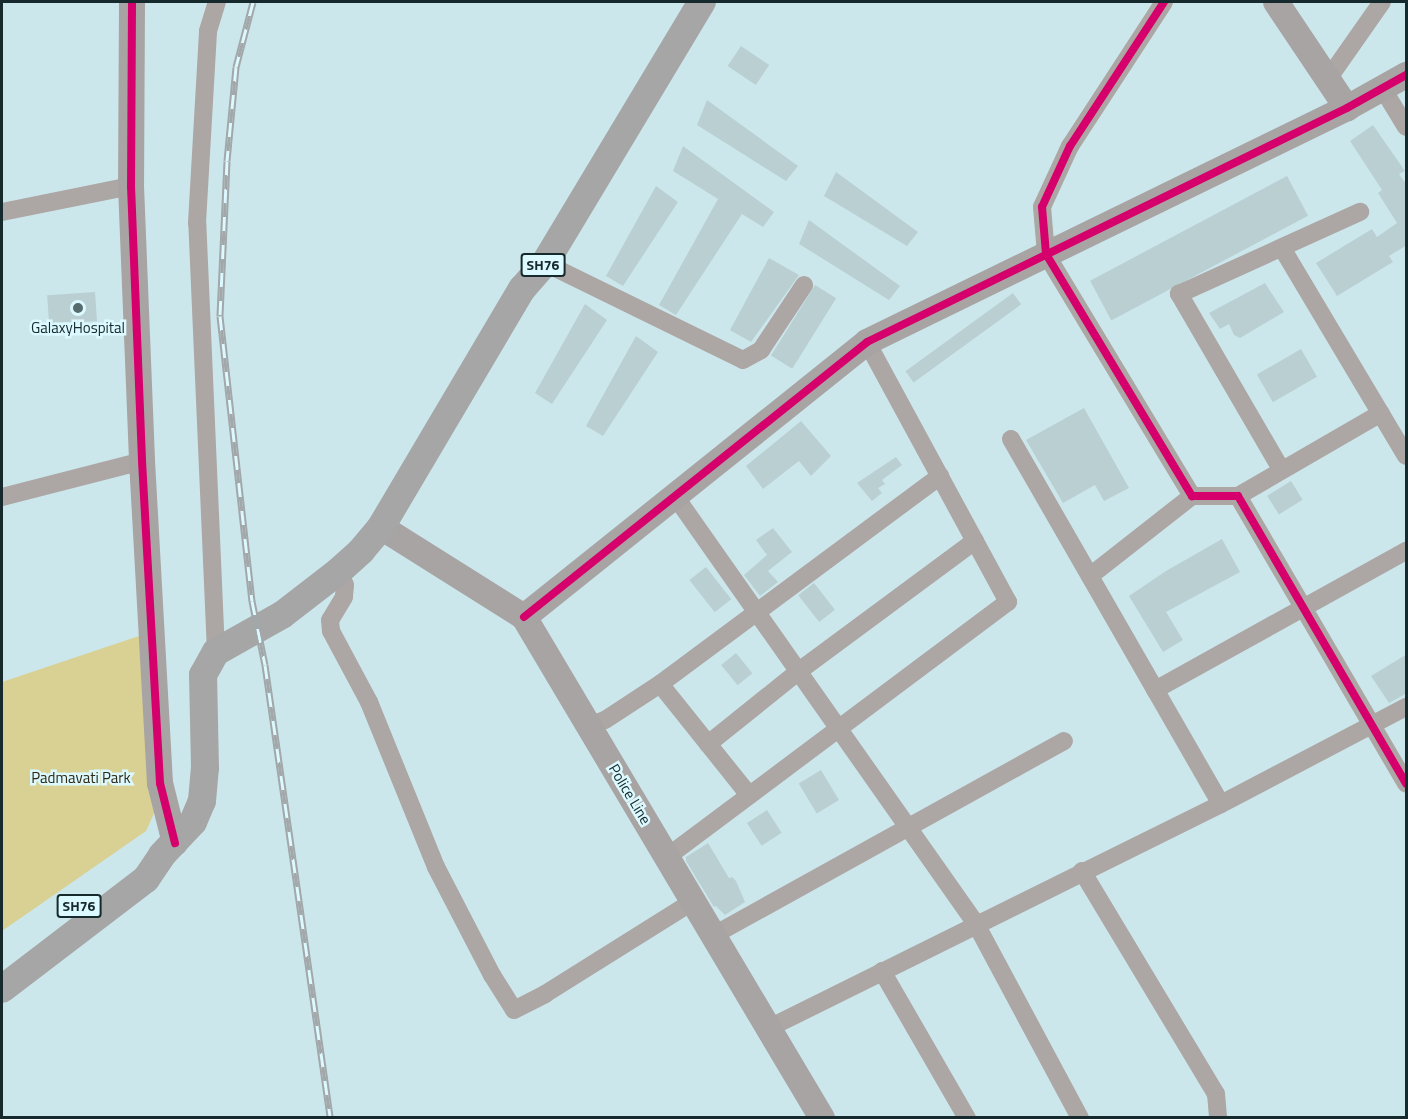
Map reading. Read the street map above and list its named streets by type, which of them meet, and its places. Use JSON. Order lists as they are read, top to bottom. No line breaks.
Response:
{"streets":{"main road":["SH76"],"street":["Police Line"]},"crossings":[["SH76","Police Line"]],"parks":["Padmavati Park"],"places":["GalaxyHospital"]}
